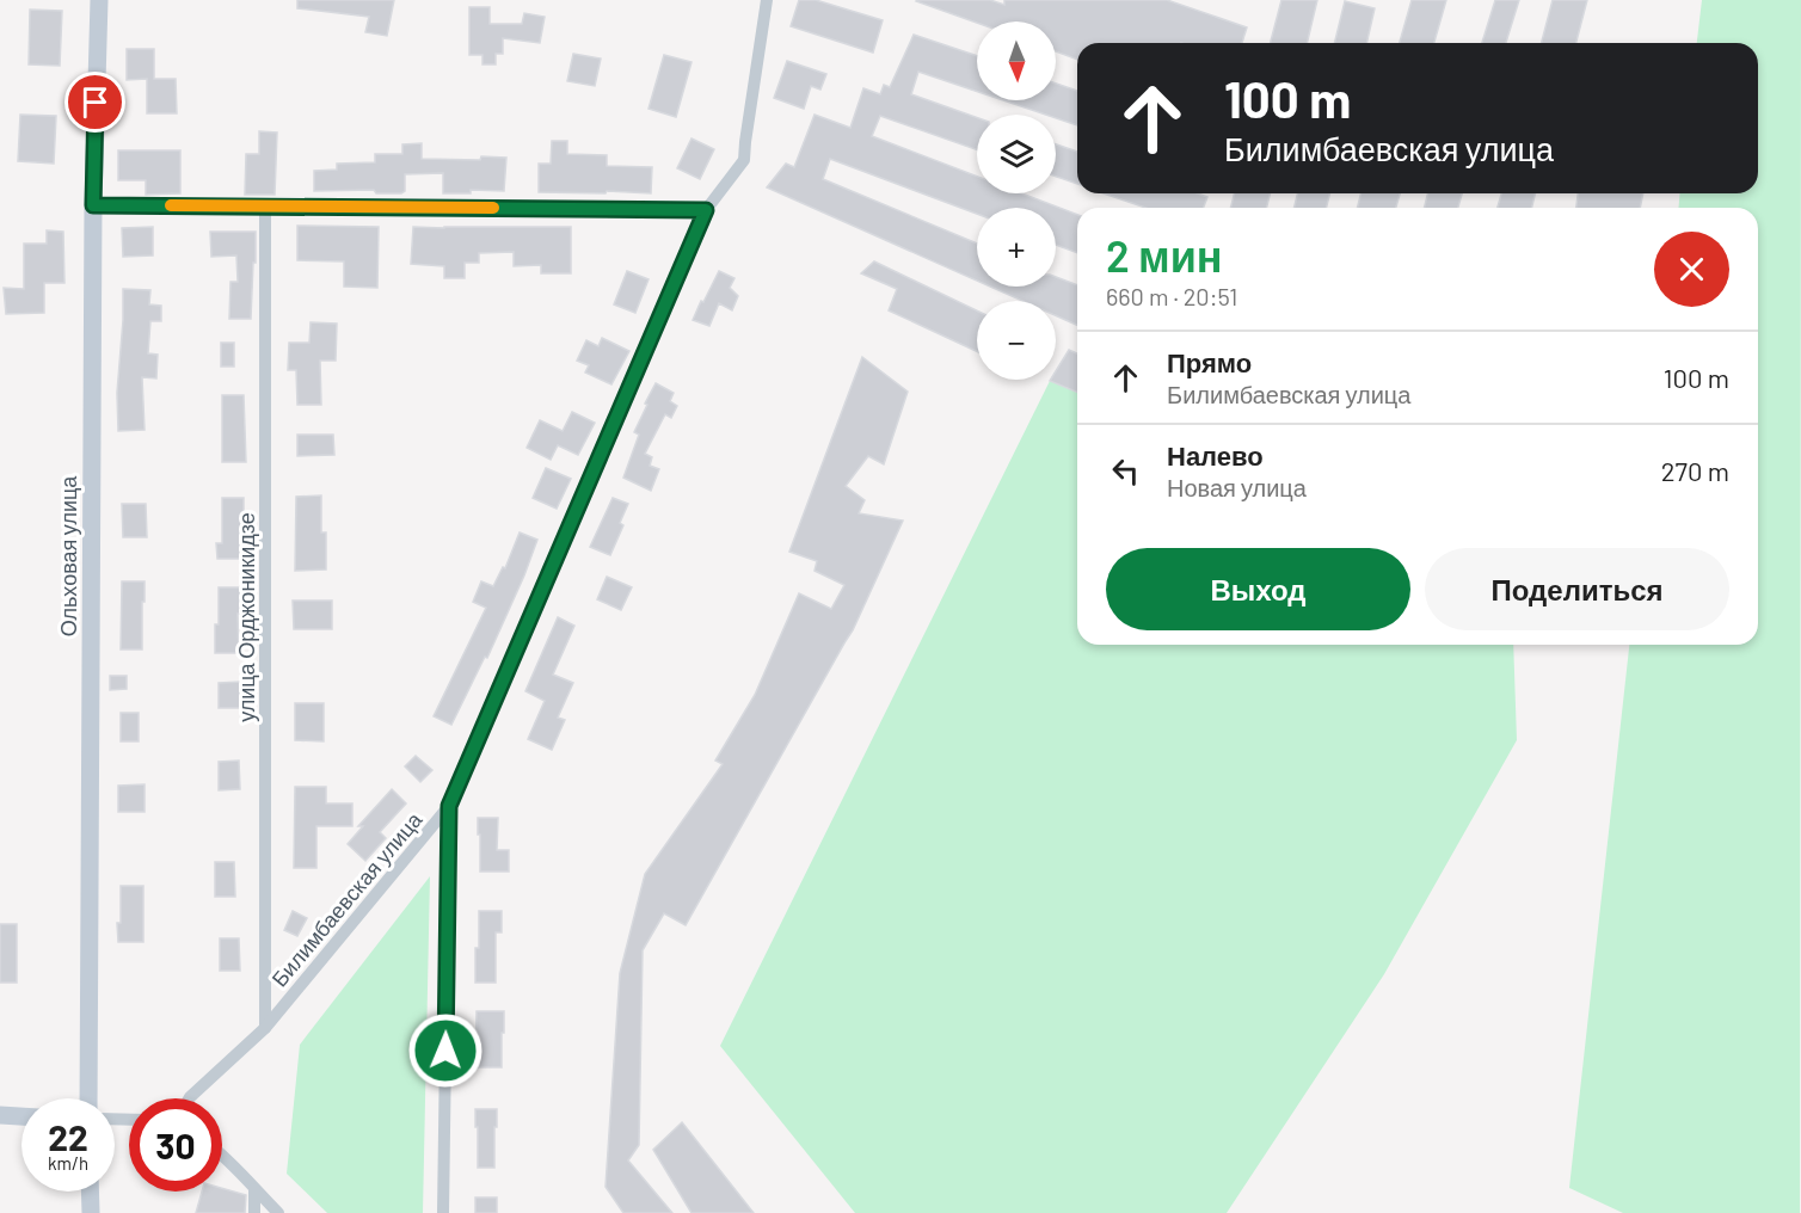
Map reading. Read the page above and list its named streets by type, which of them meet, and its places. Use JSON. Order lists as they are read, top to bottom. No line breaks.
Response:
{"streets":{"main road":["Ольховая улица"],"street":["улица Орджоникидзе","Билимбаевская улица"]},"crossings":[["улица Орджоникидзе","Билимбаевская улица"]],"north":"bottom","page":{"map_buttons":["+","−"],"turn":["100 m","Билимбаевская улица"],"heading":["2 мин","660 m · 20:51"],"list":[{"name":"Прямо","note":"Билимбаевская улица","value":"100 m"},{"name":"Налево","note":"Новая улица","value":"270 m"}],"buttons":["Выход","Поделиться"],"speed":"22 km/h","limit":"30"}}
